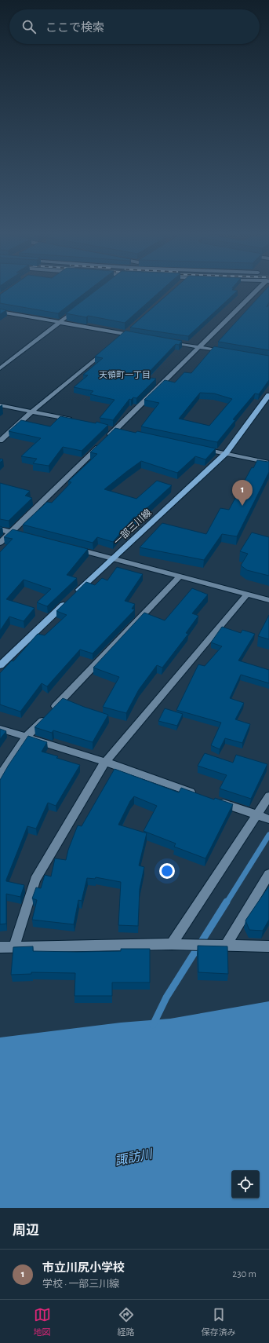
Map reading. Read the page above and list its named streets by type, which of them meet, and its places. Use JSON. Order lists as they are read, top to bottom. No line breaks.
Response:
{"streets":{"main road":["一部三川線"]},"districts":["天領町一丁目"],"water":["諏訪川"],"page":{"search":"ここで検索","pins":"1","heading":"周辺","list":[{"mark":"1","name":"市立川尻小学校","note":"学校 · 一部三川線","value":"230 m"}],"nav":["地図","経路","保存済み"]}}
